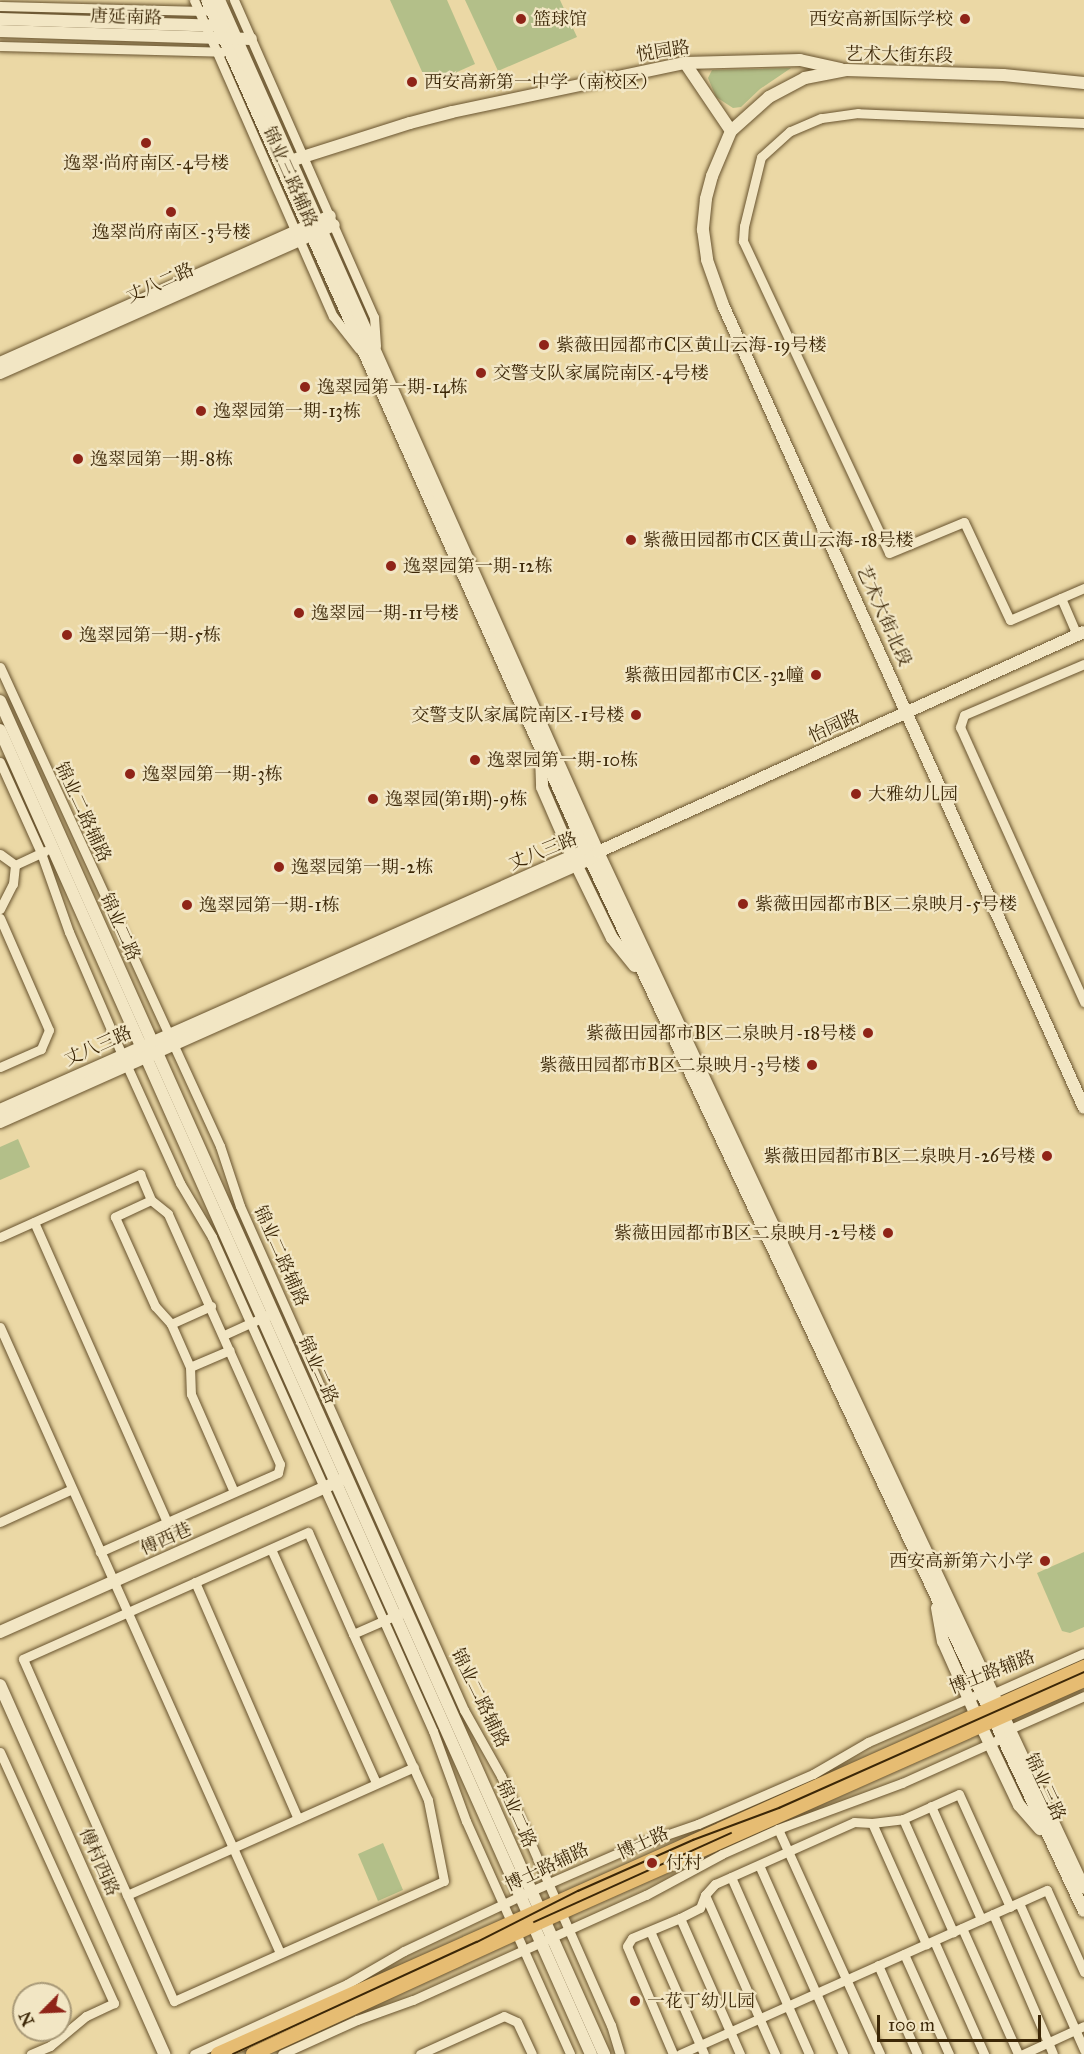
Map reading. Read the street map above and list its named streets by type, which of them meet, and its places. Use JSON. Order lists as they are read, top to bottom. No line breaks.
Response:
{"streets":{"main road":["博士路"],"street":["唐延南路","悦园路","艺术大街东段","锦业三路辅路","丈八二路","艺术大街北段","怡园路","锦业二路辅路","丈八三路","锦业二路","傅西巷","博士路辅路","锦业三路","傅村西路"]},"crossings":[["唐延南路","锦业三路辅路"],["悦园路","艺术大街东段"],["悦园路","锦业三路辅路"],["艺术大街东段","艺术大街北段"],["锦业三路辅路","丈八二路"],["艺术大街北段","怡园路"],["怡园路","丈八三路"],["锦业二路辅路","丈八三路"],["锦业二路辅路","博士路辅路"],["锦业二路辅路","博士路"],["丈八三路","锦业二路"],["锦业二路","傅西巷"],["锦业二路","博士路辅路"],["锦业二路","博士路"],["博士路辅路","锦业三路"],["博士路辅路","博士路"],["锦业三路","博士路"]],"places":["篮球馆","西安高新国际学校","西安高新第一中学（南校区）","逸翠·尚府南区-4号楼","逸翠尚府南区-3号楼","紫薇田园都市C区黄山云海-19号楼","交警支队家属院南区-4号楼","逸翠园第一期-14栋","逸翠园第一期-13栋","逸翠园第一期-8栋","紫薇田园都市C区黄山云海-18号楼","逸翠园第一期-12栋","逸翠园一期-11号楼","逸翠园第一期-5栋","紫薇田园都市C区-32幢","交警支队家属院南区-1号楼","逸翠园第一期-10栋","逸翠园第一期-3栋","大雅幼儿园","逸翠园(第1期)-9栋","逸翠园第一期-2栋","紫薇田园都市B区二泉映月-5号楼","逸翠园第一期-1栋","紫薇田园都市B区二泉映月-18号楼","紫薇田园都市B区二泉映月-3号楼","紫薇田园都市B区二泉映月-26号楼","紫薇田园都市B区二泉映月-2号楼","西安高新第六小学","付村","一花丁幼儿园"],"scale_bar":"100 m","north":"bottom left"}
